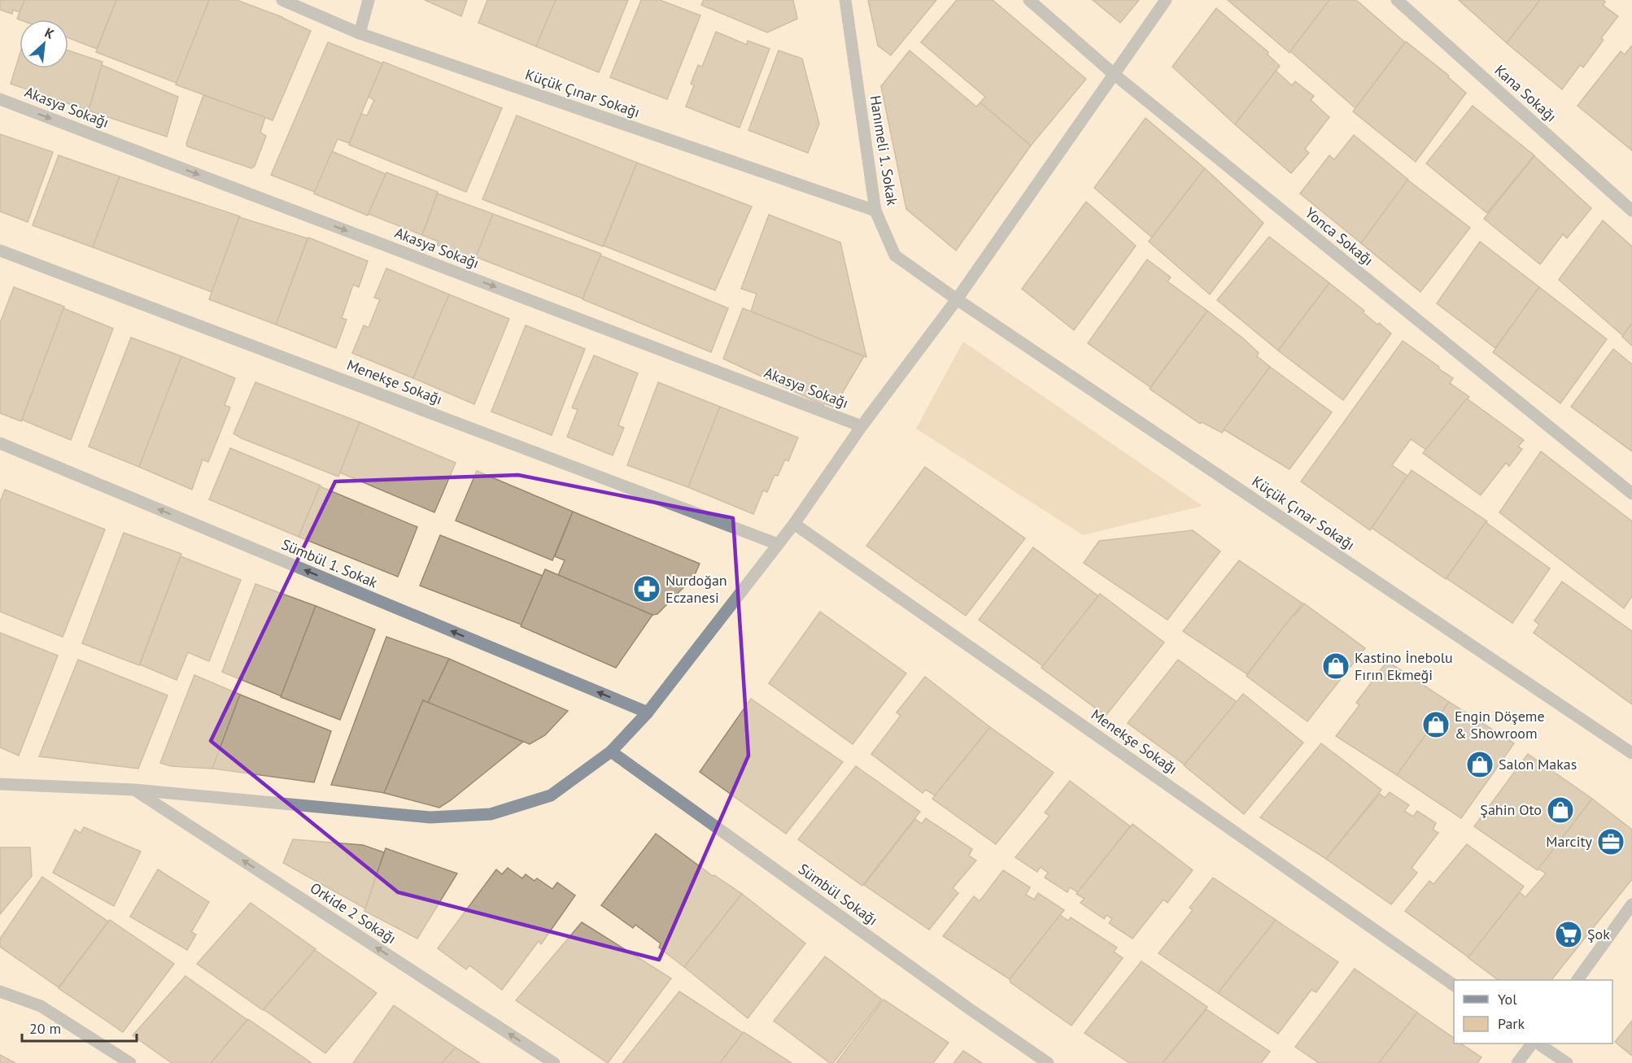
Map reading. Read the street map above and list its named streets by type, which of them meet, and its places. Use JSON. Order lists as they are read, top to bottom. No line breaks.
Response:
{"streets":{"street":["Küçük Çınar Sokağı","Kana Sokağı","Akasya Sokağı","Hanımeli 1. Sokak","Yonca Sokağı","Menekşe Sokağı","Sümbül 1. Sokak","Sümbül Sokağı","Orkide 2 Sokağı"]},"crossings":[["Küçük Çınar Sokağı","Hanımeli 1. Sokak"]],"one_way":["Akasya Sokağı","Sümbül 1. Sokak","Orkide 2 Sokağı"],"places":{"pharmacy":["Nurdoğan Eczanesi"],"shop":["Kastino İnebolu Fırın Ekmeği","Engin Döşeme & Showroom","Salon Makas","Şahin Oto"],"office":["Marcity"],"supermarket":["Şok"]},"legend":["Yol","Park"],"scale_bar":"20 m","north":"top right"}
